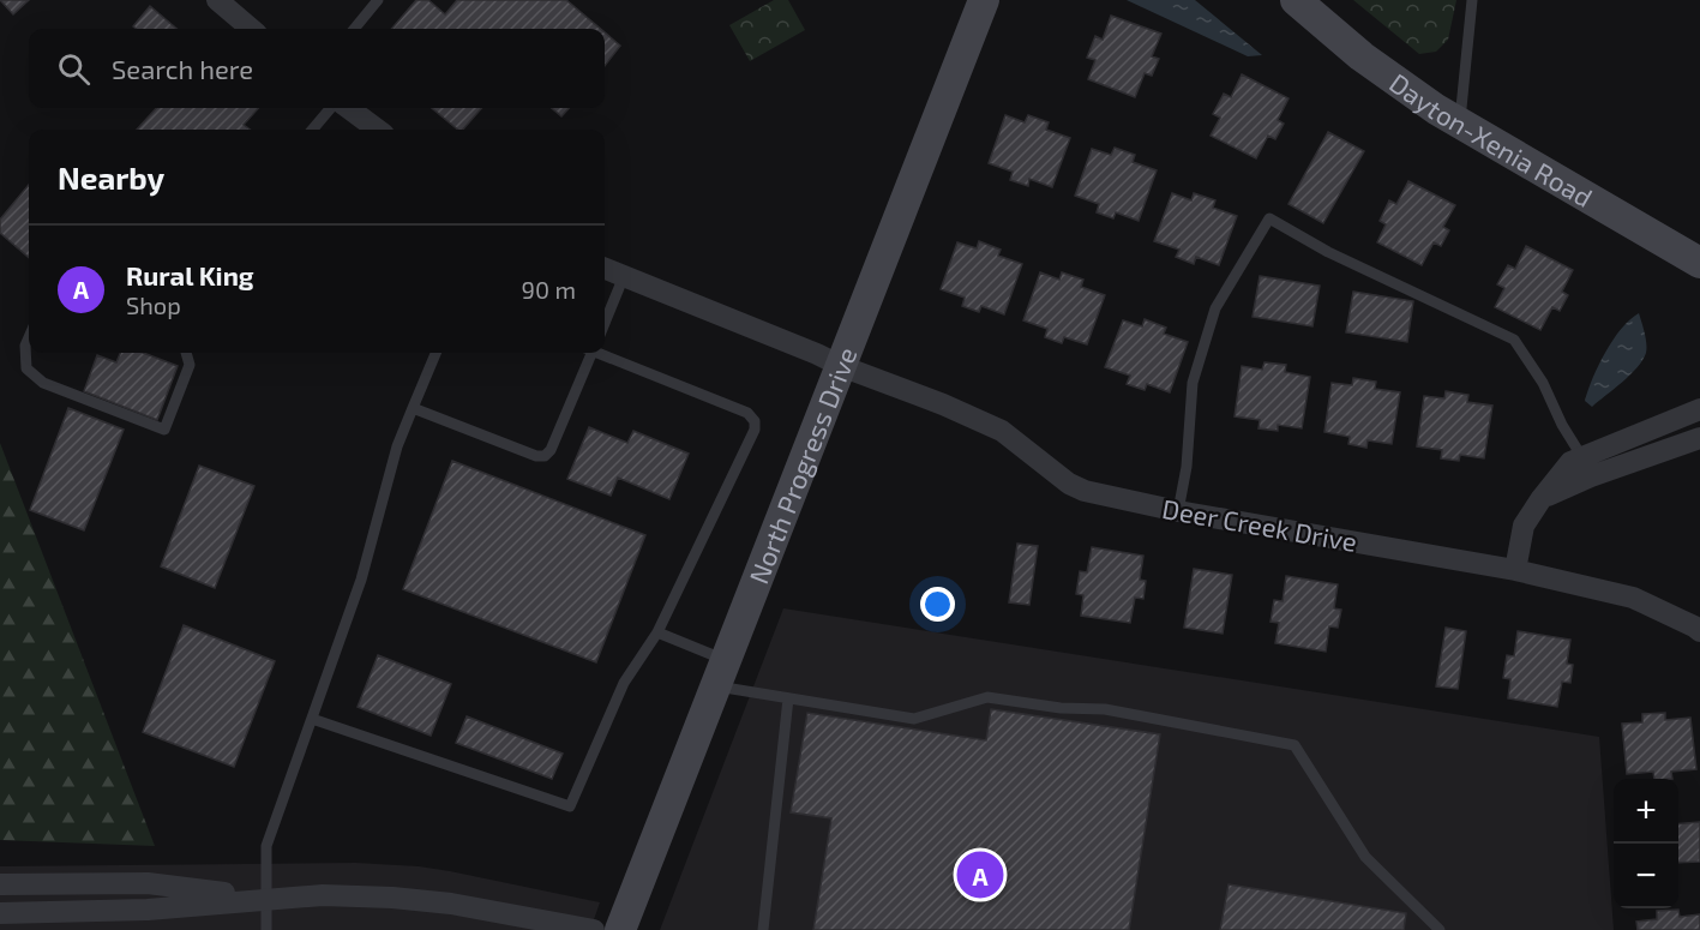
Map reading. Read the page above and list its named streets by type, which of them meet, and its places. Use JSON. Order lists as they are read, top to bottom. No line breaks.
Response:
{"streets":{"street":["Dayton-Xenia Road","North Progress Drive","Deer Creek Drive"]},"crossings":[["North Progress Drive","Deer Creek Drive"]],"page":{"search":"Search here","heading":"Nearby","list":[{"mark":"A","name":"Rural King","note":"Shop","value":"90 m"}],"map_buttons":["+","−"],"pins":"A"}}
